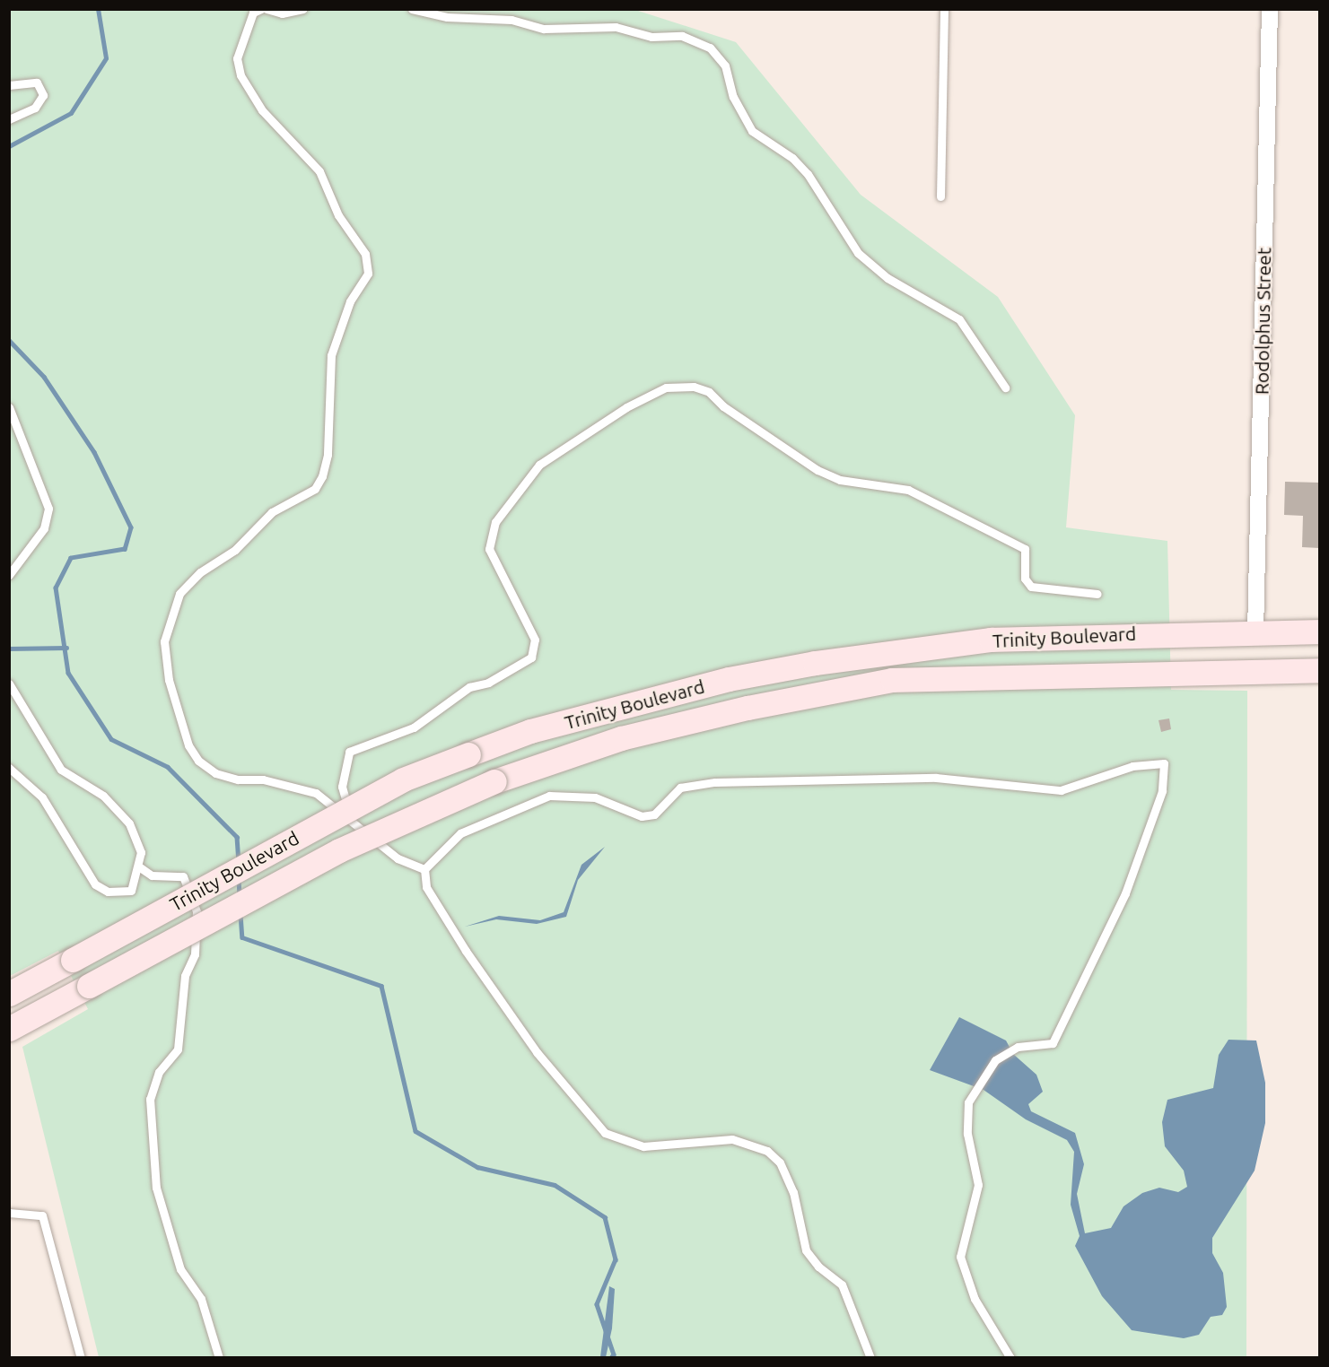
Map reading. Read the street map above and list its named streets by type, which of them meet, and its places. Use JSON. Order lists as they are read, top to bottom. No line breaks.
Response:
{"streets":{"main road":["Trinity Boulevard"],"street":["Rodolphus Street"]},"crossings":[["Rodolphus Street","Trinity Boulevard"]]}
